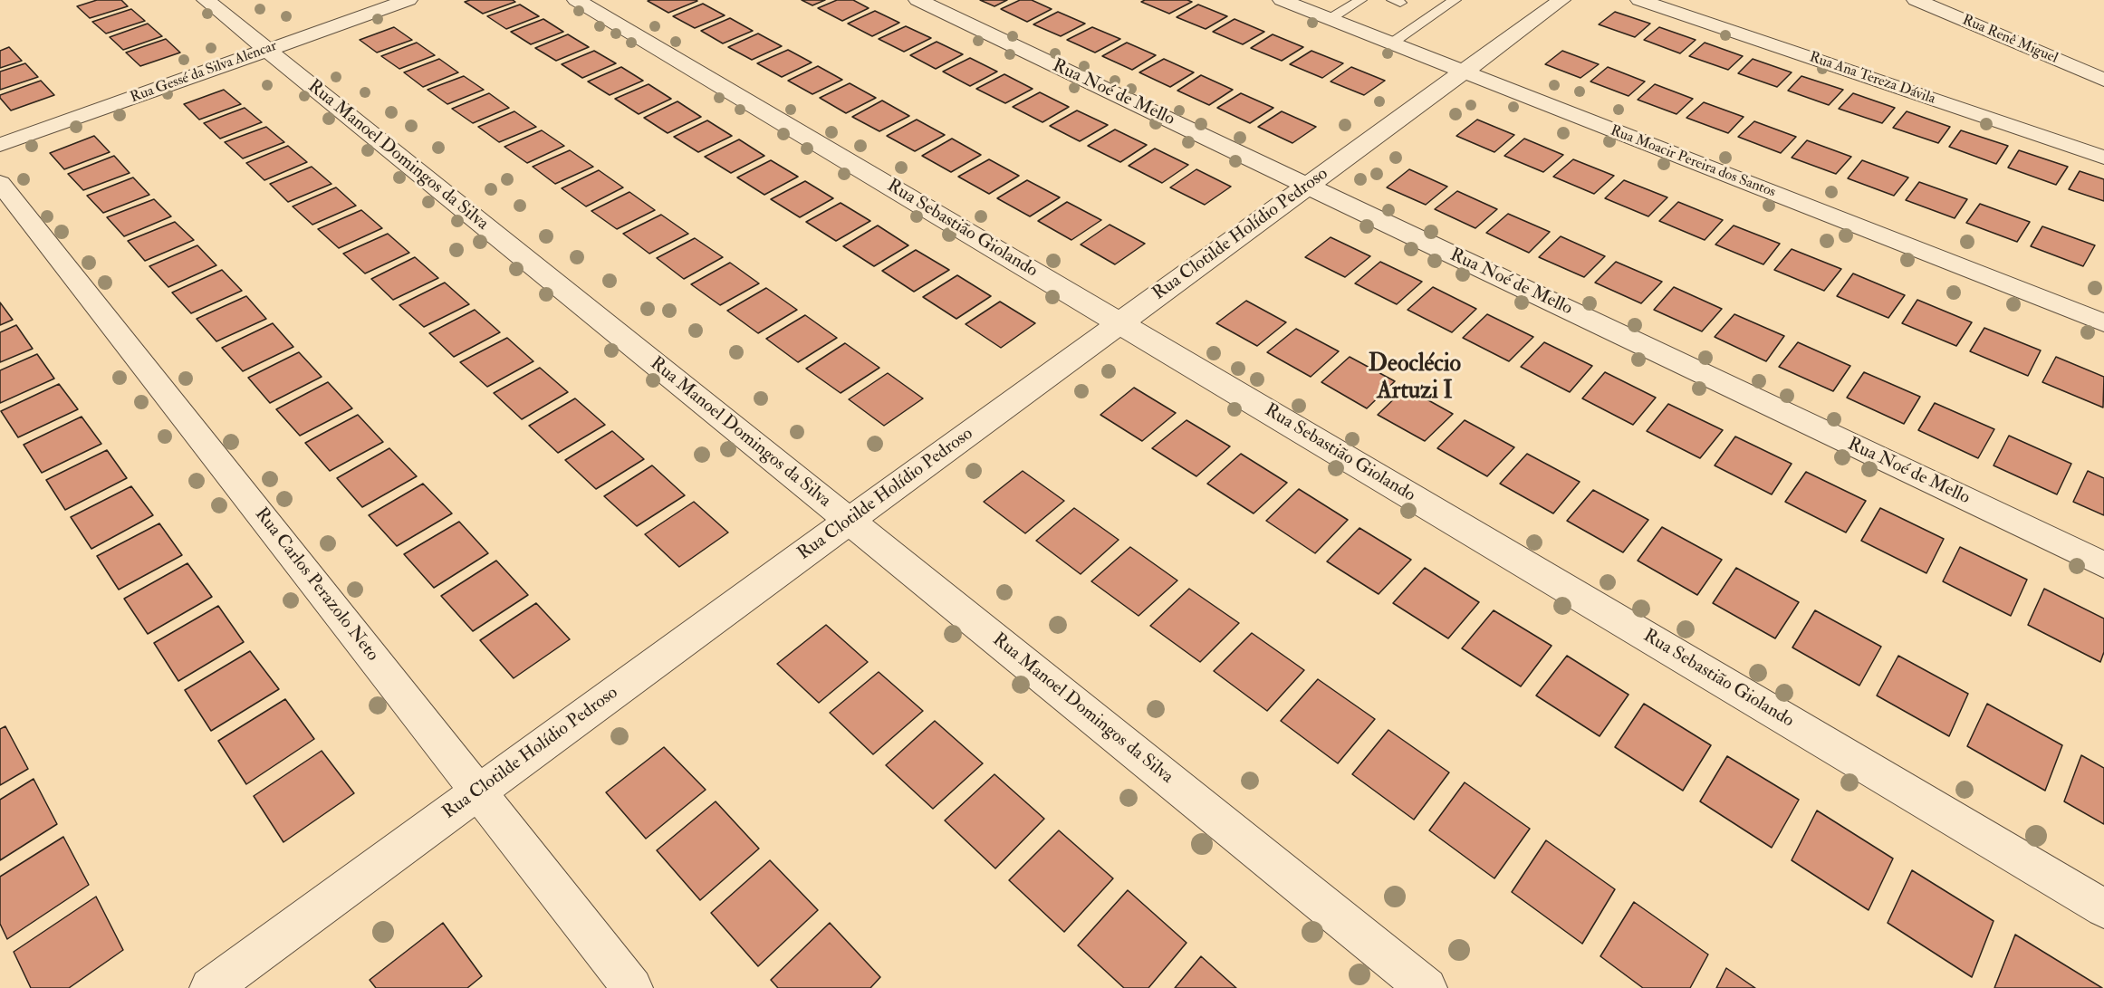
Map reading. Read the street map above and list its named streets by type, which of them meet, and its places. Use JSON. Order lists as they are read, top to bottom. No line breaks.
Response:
{"streets":{"street":["Rua Renê Miguel","Rua Gessé da Silva Alencar","Rua Ana Tereza Dávila","Rua Noé de Mello","Rua Manoel Domingos da Silva","Rua Moacir Pereira dos Santos","Rua Sebastião Giolando","Rua Clotilde Holídio Pedroso","Rua Carlos Perazolo Neto"]},"crossings":[["Rua Gessé da Silva Alencar","Rua Manoel Domingos da Silva"],["Rua Noé de Mello","Rua Clotilde Holídio Pedroso"],["Rua Manoel Domingos da Silva","Rua Clotilde Holídio Pedroso"],["Rua Moacir Pereira dos Santos","Rua Clotilde Holídio Pedroso"],["Rua Sebastião Giolando","Rua Clotilde Holídio Pedroso"],["Rua Clotilde Holídio Pedroso","Rua Carlos Perazolo Neto"]],"districts":["Deoclécio Artuzi I"]}
